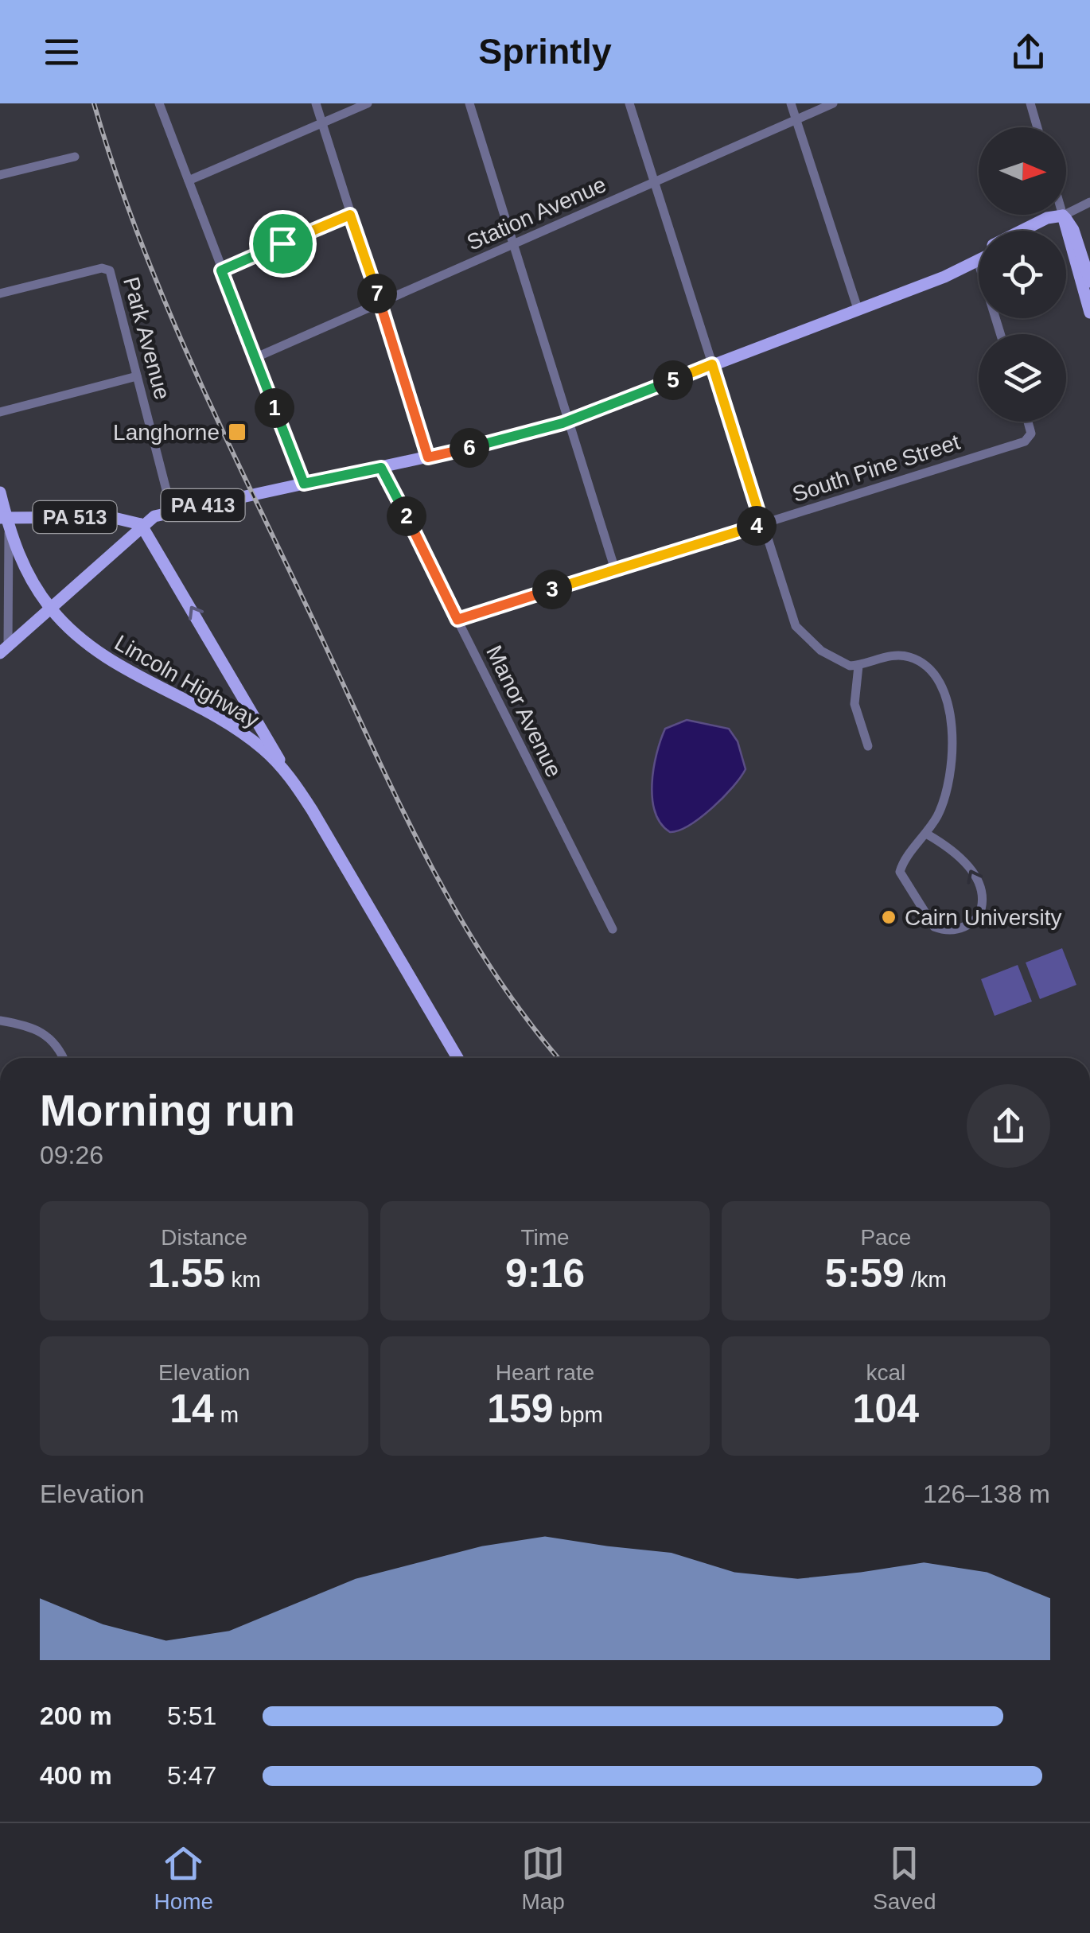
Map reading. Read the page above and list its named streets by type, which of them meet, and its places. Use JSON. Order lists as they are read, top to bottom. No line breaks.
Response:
{"streets":{"main road":["PA 413","PA 513","Lincoln Highway"],"street":["Station Avenue","Park Avenue","South Pine Street","Manor Avenue"]},"crossings":[["Park Avenue","PA 413"],["South Pine Street","Manor Avenue"],["PA 413","PA 513"],["PA 413","Lincoln Highway"],["PA 413","Manor Avenue"],["PA 513","Lincoln Highway"]],"places":{"transit":["Langhorne"],"other":["Cairn University"]},"north":"right","page":{"header":"Sprintly","pins":["7","5","1","6","2","4","3"],"heading":["Morning run","09:26"],"stats":[["Distance","1.55 km"],["Time","9:16"],["Pace","5:59 /km"],["Elevation","14 m"],["Heart rate","159 bpm"],["kcal","104"]],"chart":["Elevation","126–138 m"],"list":[{"name":"200 m","note":"5:51"},{"name":"400 m","note":"5:47"}],"tabs":["Home","Map","Saved"]}}
